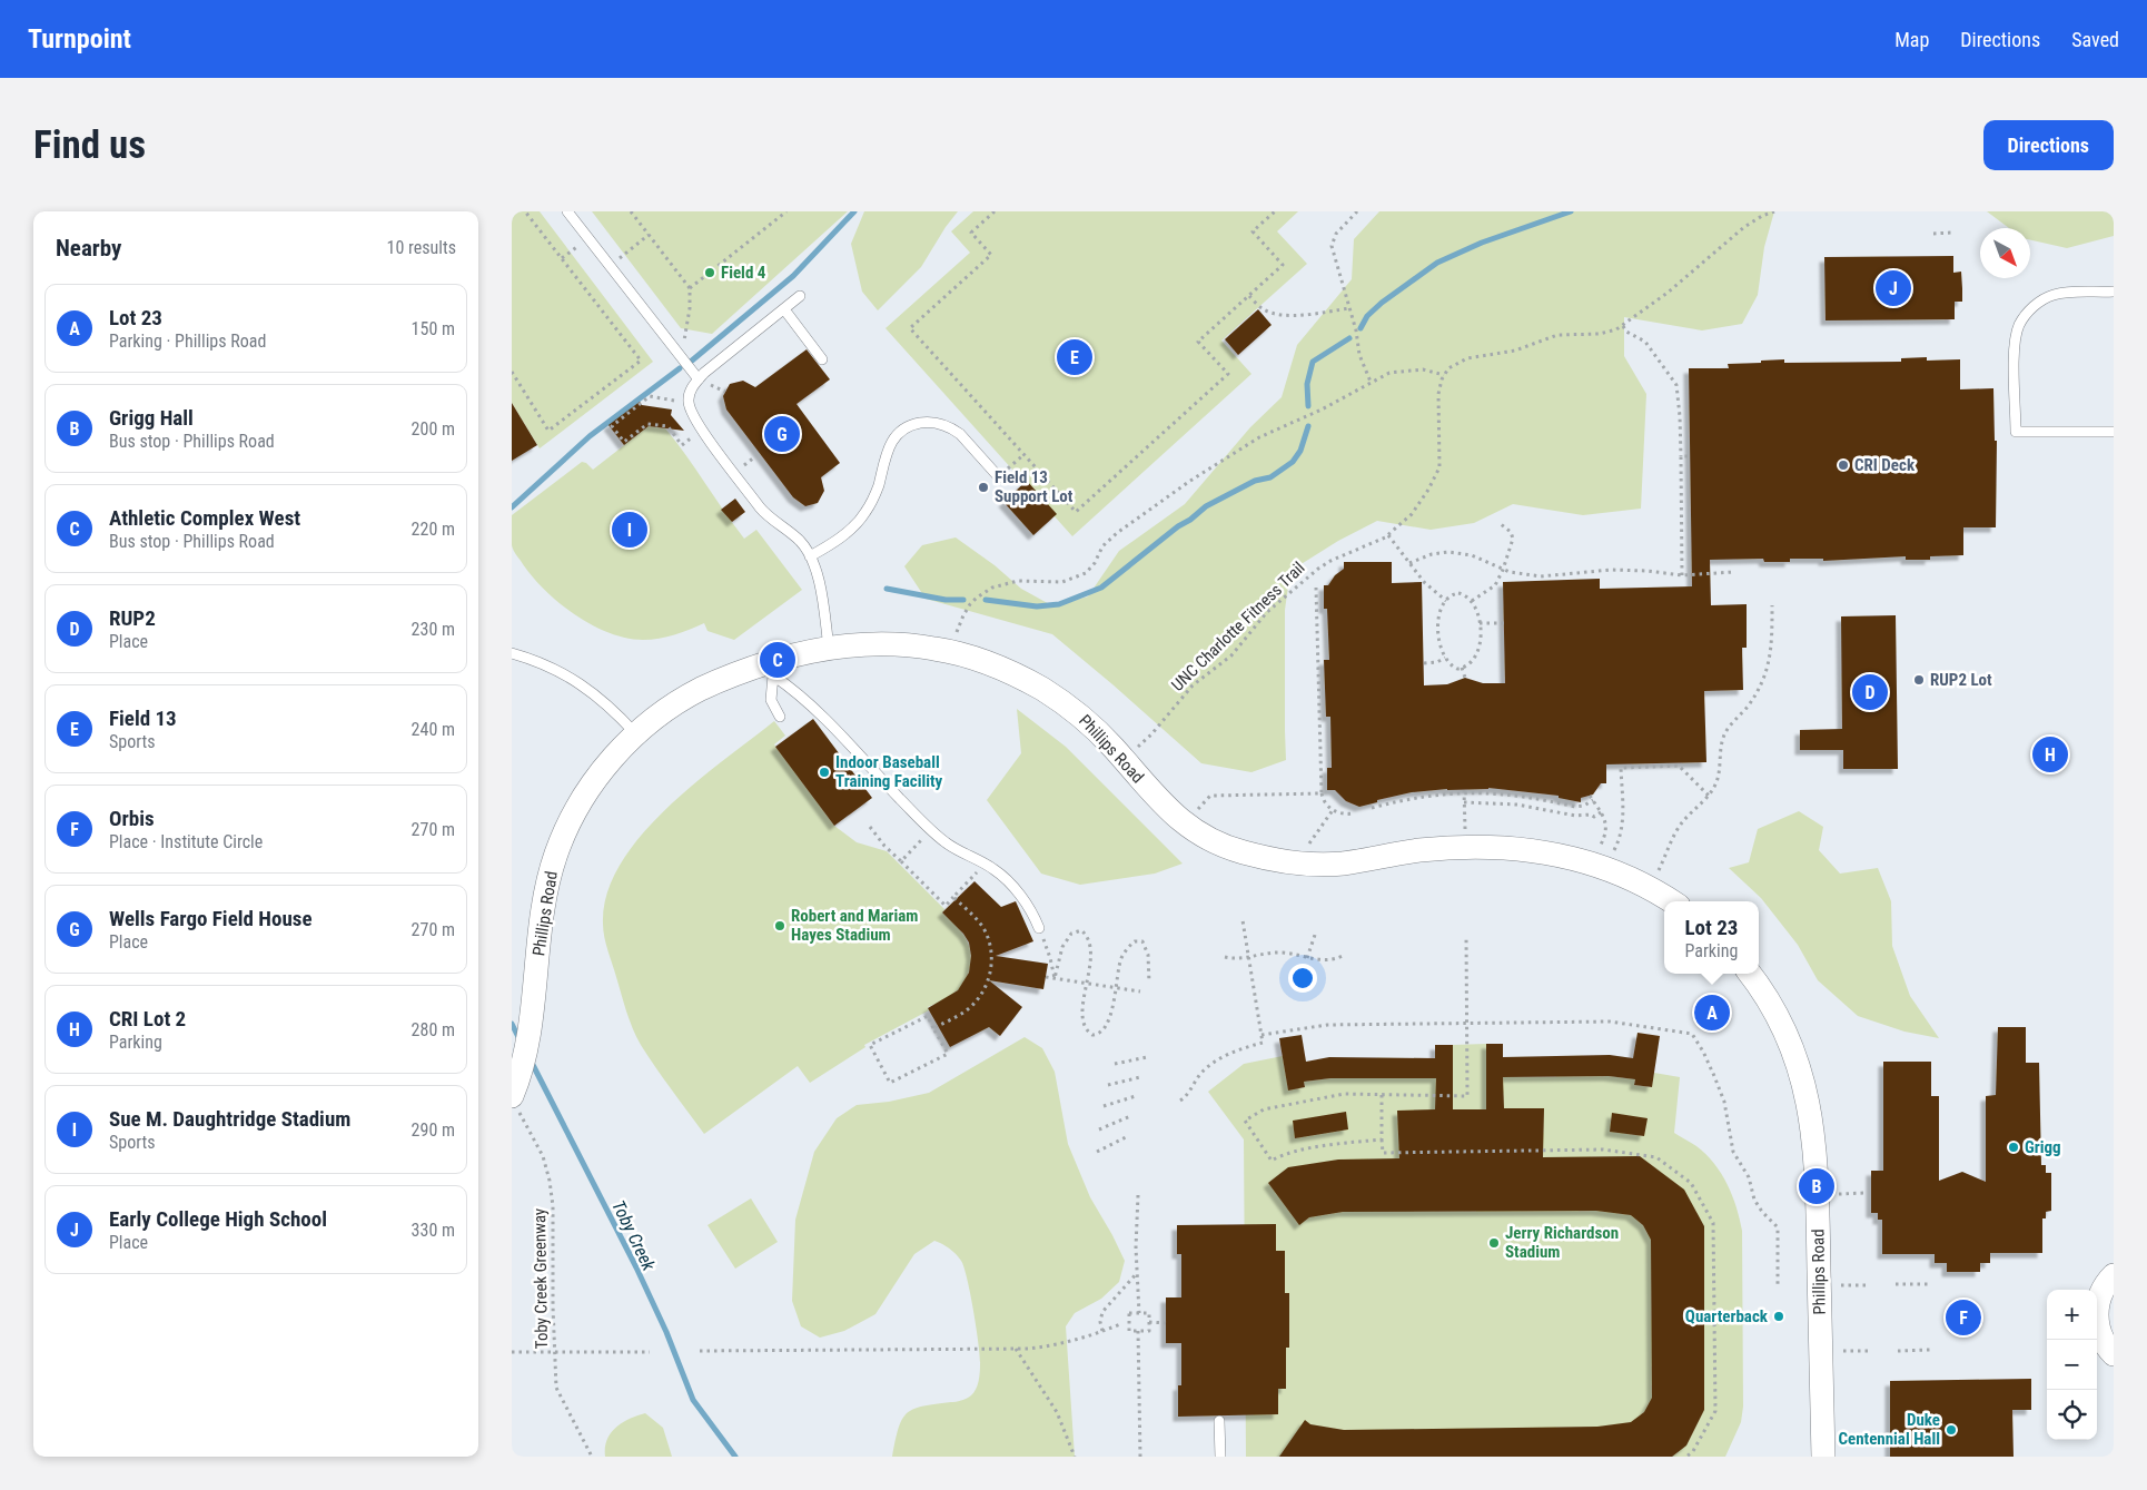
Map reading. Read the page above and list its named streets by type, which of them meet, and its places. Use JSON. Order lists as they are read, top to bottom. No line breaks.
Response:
{"streets":{"street":["Phillips Road"],"path":["UNC Charlotte Fitness Trail","Toby Creek Greenway"]},"crossings":[["Phillips Road","Toby Creek Greenway"]],"water":["Toby Creek"],"places":["Field 4","CRI Deck","Field 13 Support Lot","RUP2 Lot","Indoor Baseball Training Facility","Robert and Mariam Hayes Stadium","Grigg","Jerry Richardson Stadium","Quarterback","Duke Centennial Hall"],"north":"bottom right","page":{"header":"Turnpoint","nav":["Map","Directions","Saved"],"buttons":"Directions","title":"Find us","heading":["Nearby","10 results"],"pins":["J","E","G","I","C","D","H","A","B","F"],"list":[{"mark":"A","name":"Lot 23","note":"Parking · Phillips Road","value":"150 m"},{"mark":"B","name":"Grigg Hall","note":"Bus stop · Phillips Road","value":"200 m"},{"mark":"C","name":"Athletic Complex West","note":"Bus stop · Phillips Road","value":"220 m"},{"mark":"D","name":"RUP2","note":"Place","value":"230 m"},{"mark":"E","name":"Field 13","note":"Sports","value":"240 m"},{"mark":"F","name":"Orbis","note":"Place · Institute Circle","value":"270 m"},{"mark":"G","name":"Wells Fargo Field House","note":"Place","value":"270 m"},{"mark":"H","name":"CRI Lot 2","note":"Parking","value":"280 m"},{"mark":"I","name":"Sue M. Daughtridge Stadium","note":"Sports","value":"290 m"},{"mark":"J","name":"Early College High School","note":"Place","value":"330 m"}],"popup":["Lot 23","Parking"],"map_buttons":["+","−"]}}
